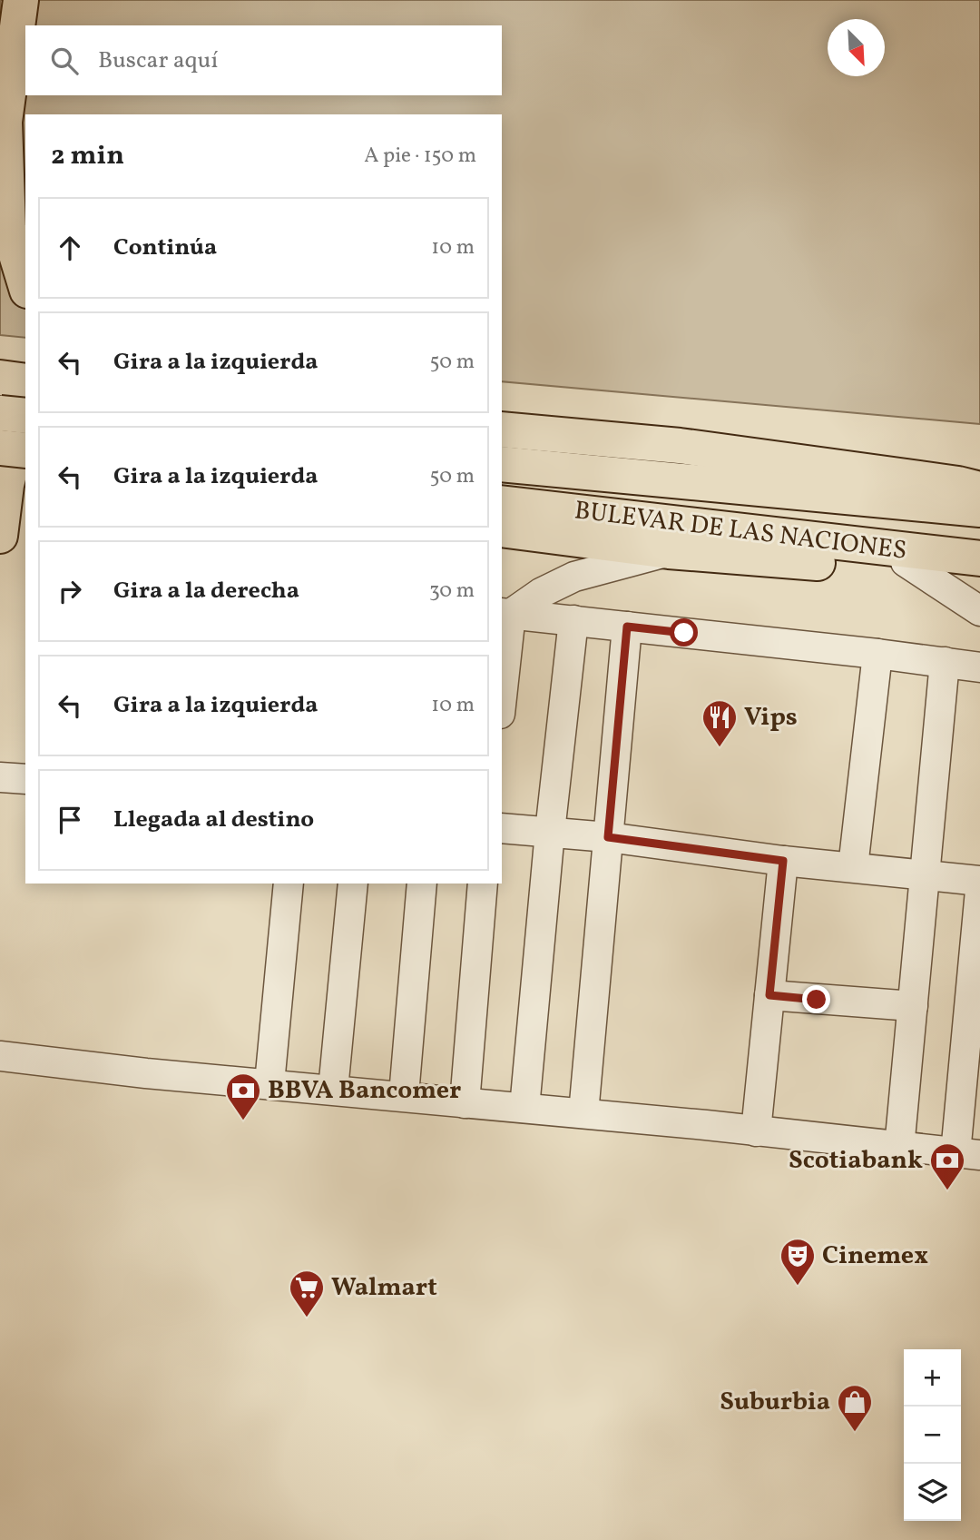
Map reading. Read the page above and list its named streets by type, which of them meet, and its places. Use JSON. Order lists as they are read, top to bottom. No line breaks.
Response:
{"streets":{"main road":["BULEVAR DE LAS NACIONES"]},"places":{"restaurant":["Vips"],"bank":["BBVA Bancomer","Scotiabank"],"theatre":["Cinemex"],"supermarket":["Walmart"],"shop":["Suburbia"]},"north":"bottom right","page":{"search":"Buscar aquí","heading":["2 min","A pie · 150 m"],"list":[["Continúa","10 m"],["Gira a la izquierda","50 m"],["Gira a la izquierda","50 m"],["Gira a la derecha","30 m"],["Gira a la izquierda","10 m"],"Llegada al destino"],"map_buttons":["+","−"]}}
